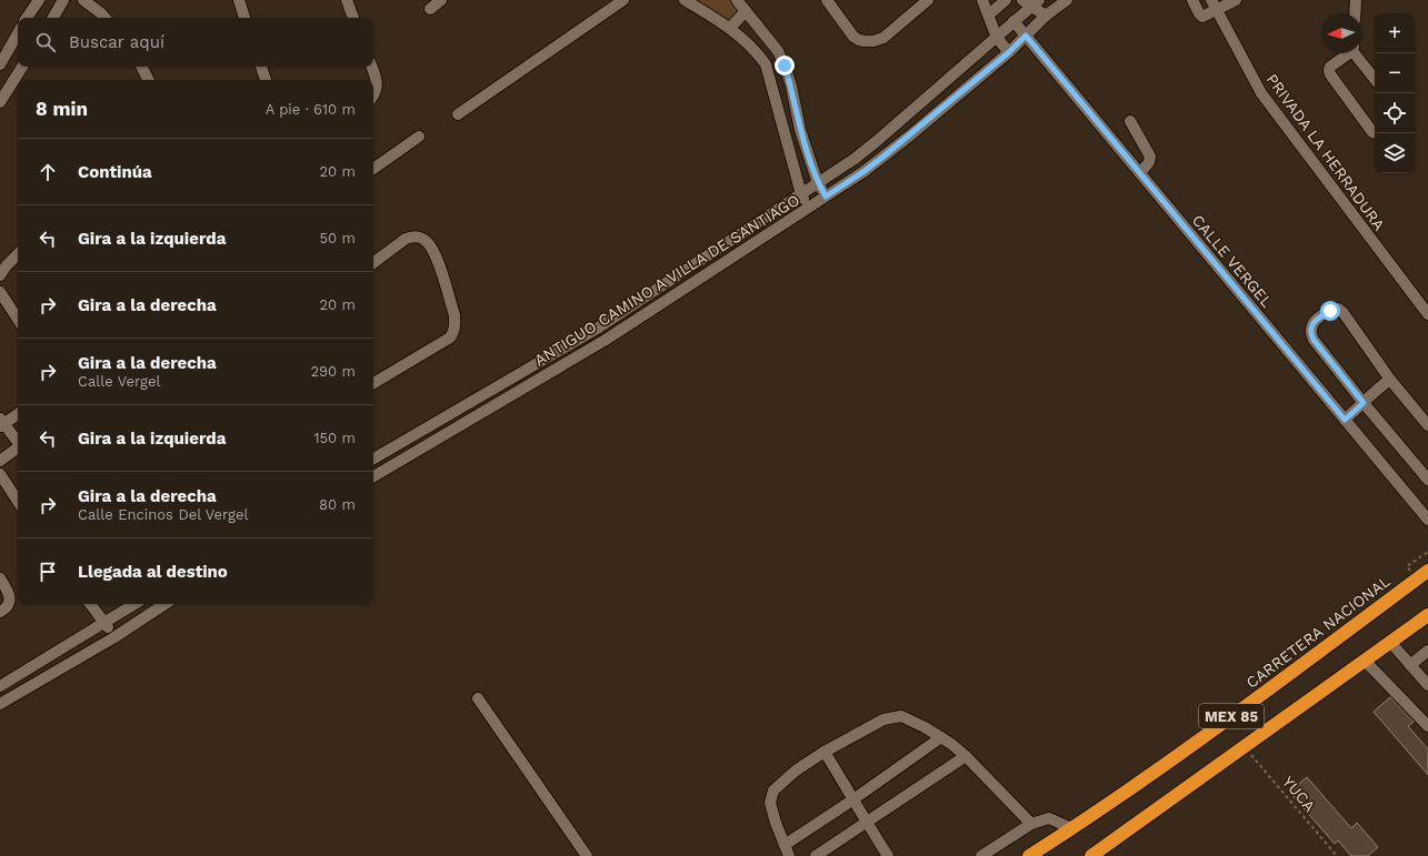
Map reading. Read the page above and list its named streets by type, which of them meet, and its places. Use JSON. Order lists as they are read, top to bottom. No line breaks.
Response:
{"streets":{"highway":["CARRETERA NACIONAL","MEX 85"],"street":["PRIVADA LA HERRADURA","CALLE VERGEL","ANTIGUO CAMINO A VILLA DE SANTIAGO"],"path":["YUCA"]},"crossings":[["CALLE VERGEL","ANTIGUO CAMINO A VILLA DE SANTIAGO"],["MEX 85","YUCA"]],"north":"left","page":{"map_buttons":["+","−"],"search":"Buscar aquí","heading":["8 min","A pie · 610 m"],"list":[["Continúa","20 m"],["Gira a la izquierda","50 m"],["Gira a la derecha","20 m"],["Gira a la derecha","Calle Vergel","290 m"],["Gira a la izquierda","150 m"],["Gira a la derecha","Calle Encinos Del Vergel","80 m"],"Llegada al destino"]}}
